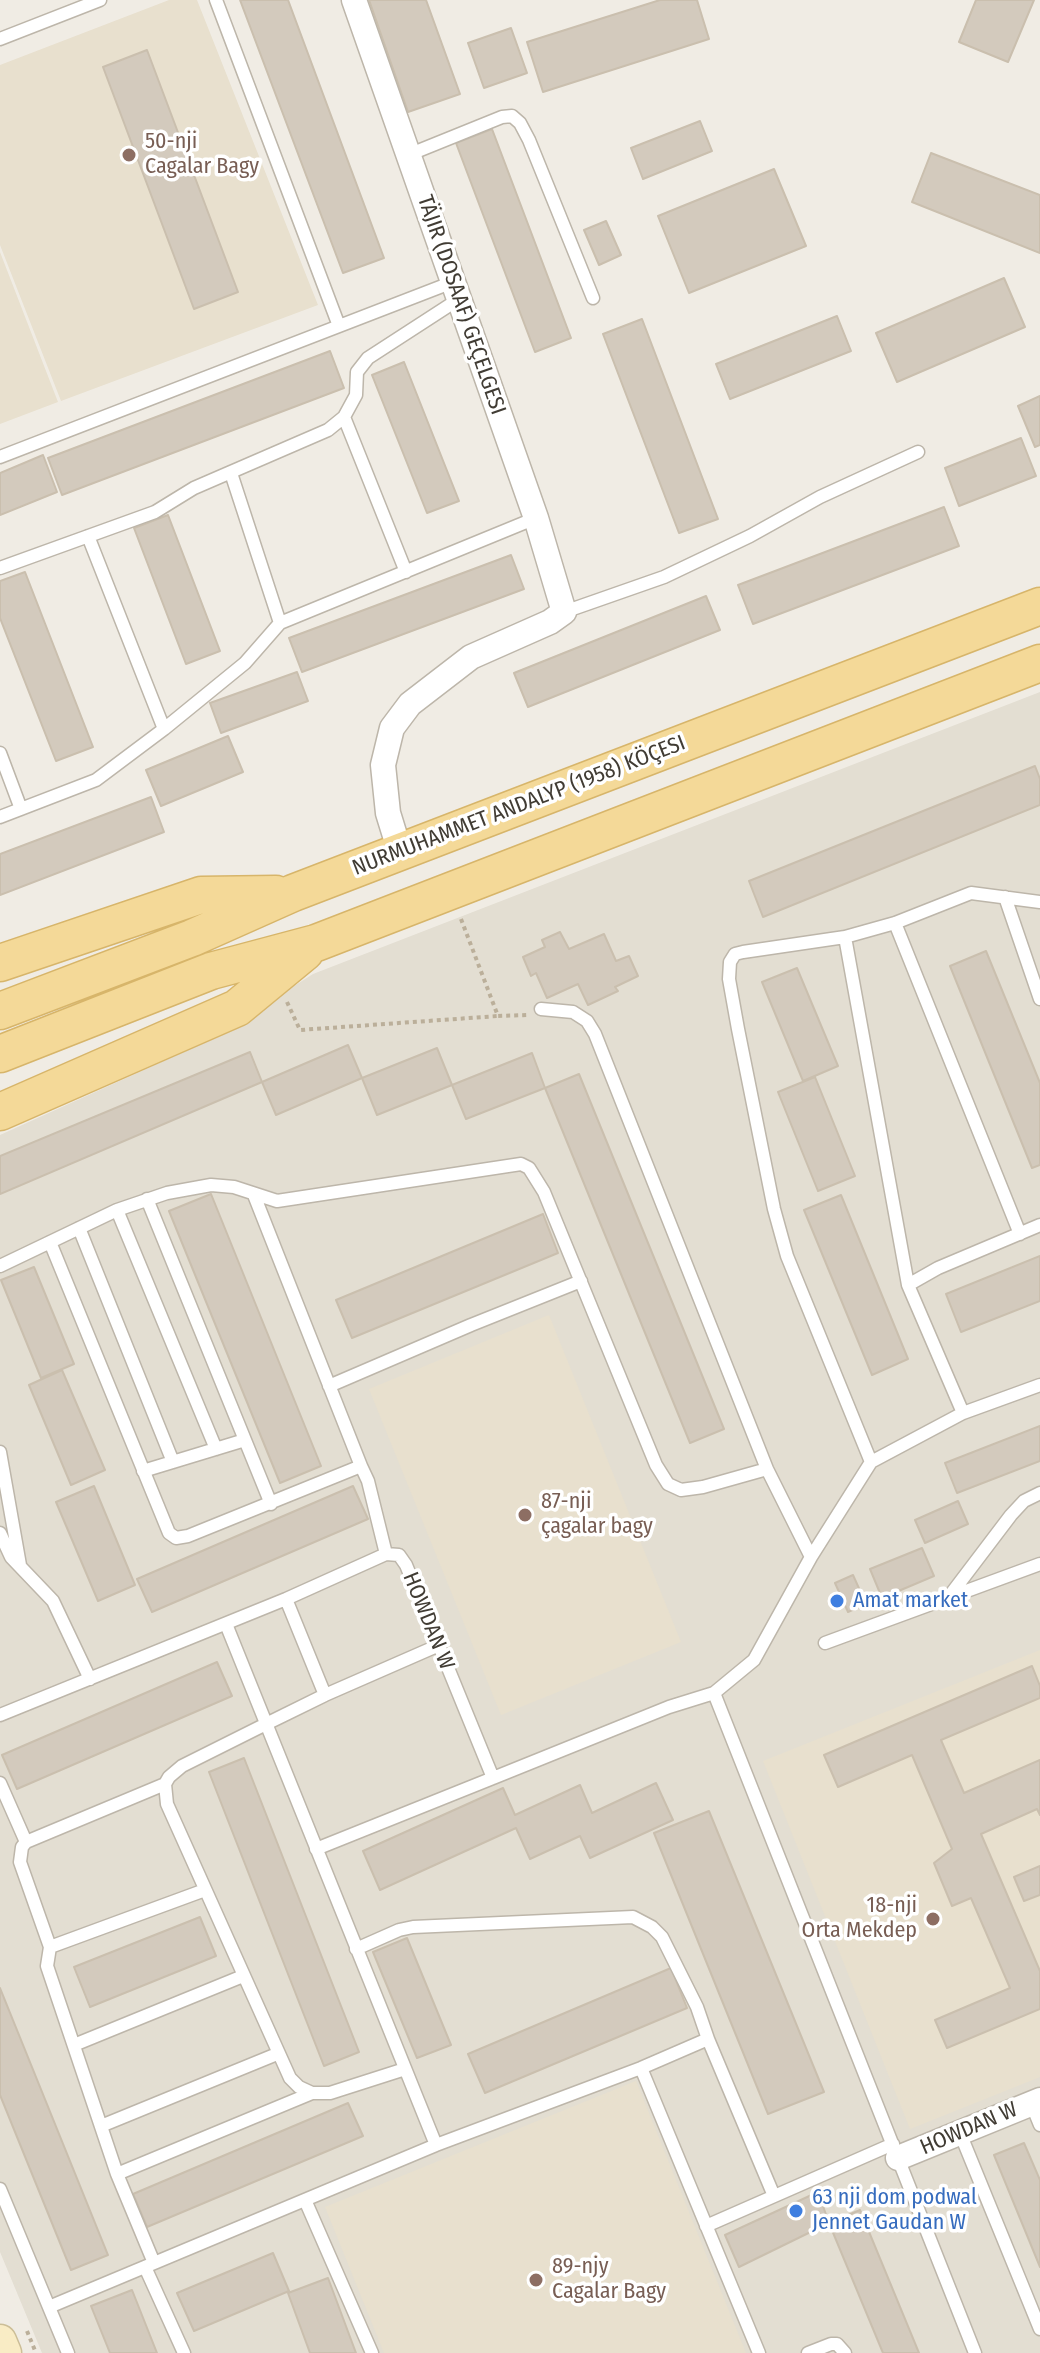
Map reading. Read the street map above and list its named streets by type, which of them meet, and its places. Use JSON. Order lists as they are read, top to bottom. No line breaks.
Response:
{"streets":{"main road":["NURMUHAMMET ANDALYP (1958) KÖÇESI"],"street":["TÄJIR (DOSAAF) GEÇELGESI","HOWDAN W"]},"places":["50-nji Cagalar Bagy","87-nji çagalar bagy","Amat market","18-nji Orta Mekdep","63 nji dom podwal Jennet Gaudan W","89-njy Cagalar Bagy"]}
